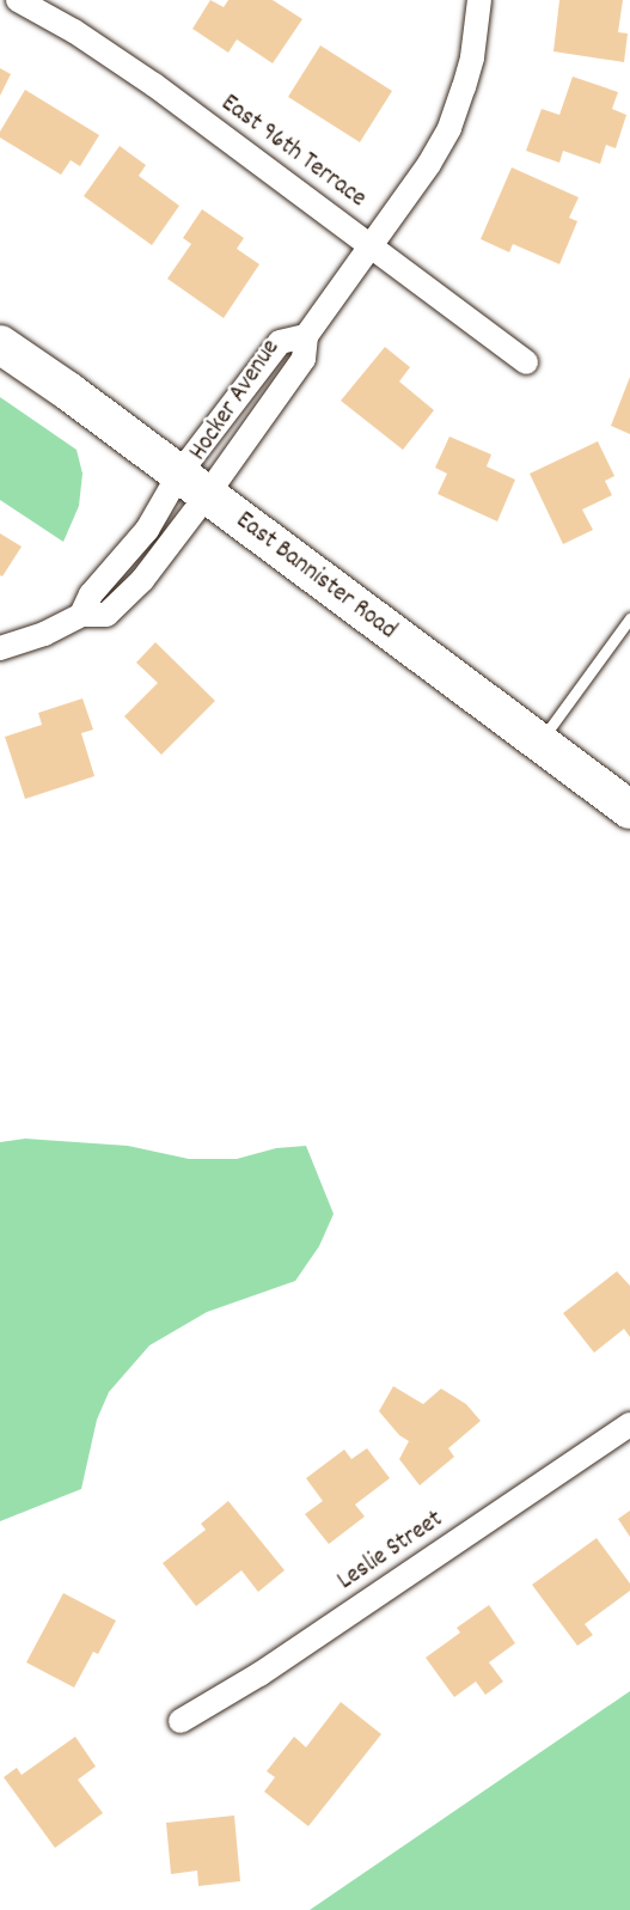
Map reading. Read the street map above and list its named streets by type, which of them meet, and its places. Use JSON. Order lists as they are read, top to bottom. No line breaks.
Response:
{"streets":{"main road":["East Bannister Road"],"street":["East 96th Terrace","Hocker Avenue","Leslie Street"]},"crossings":[["East 96th Terrace","Hocker Avenue"],["Hocker Avenue","East Bannister Road"]]}
